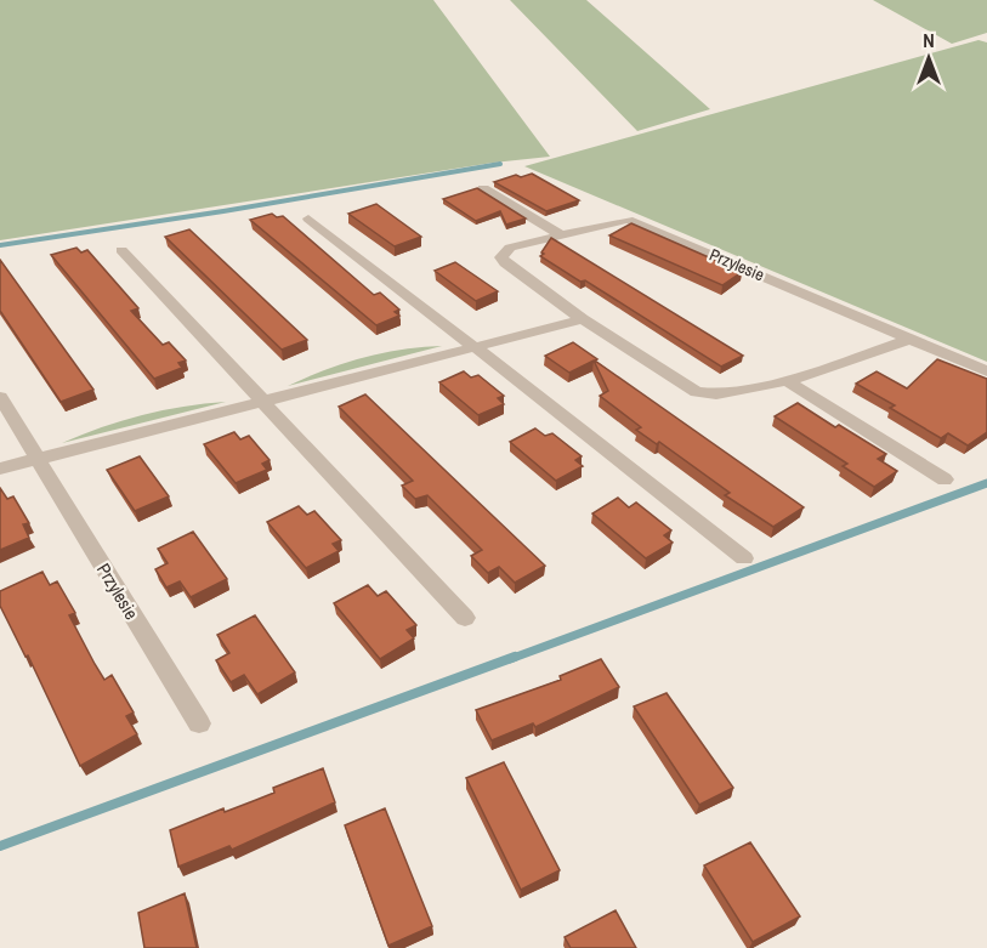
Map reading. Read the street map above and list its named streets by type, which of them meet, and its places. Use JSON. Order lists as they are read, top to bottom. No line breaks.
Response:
{"streets":{"street":["Przylesie"]},"north":"top"}
